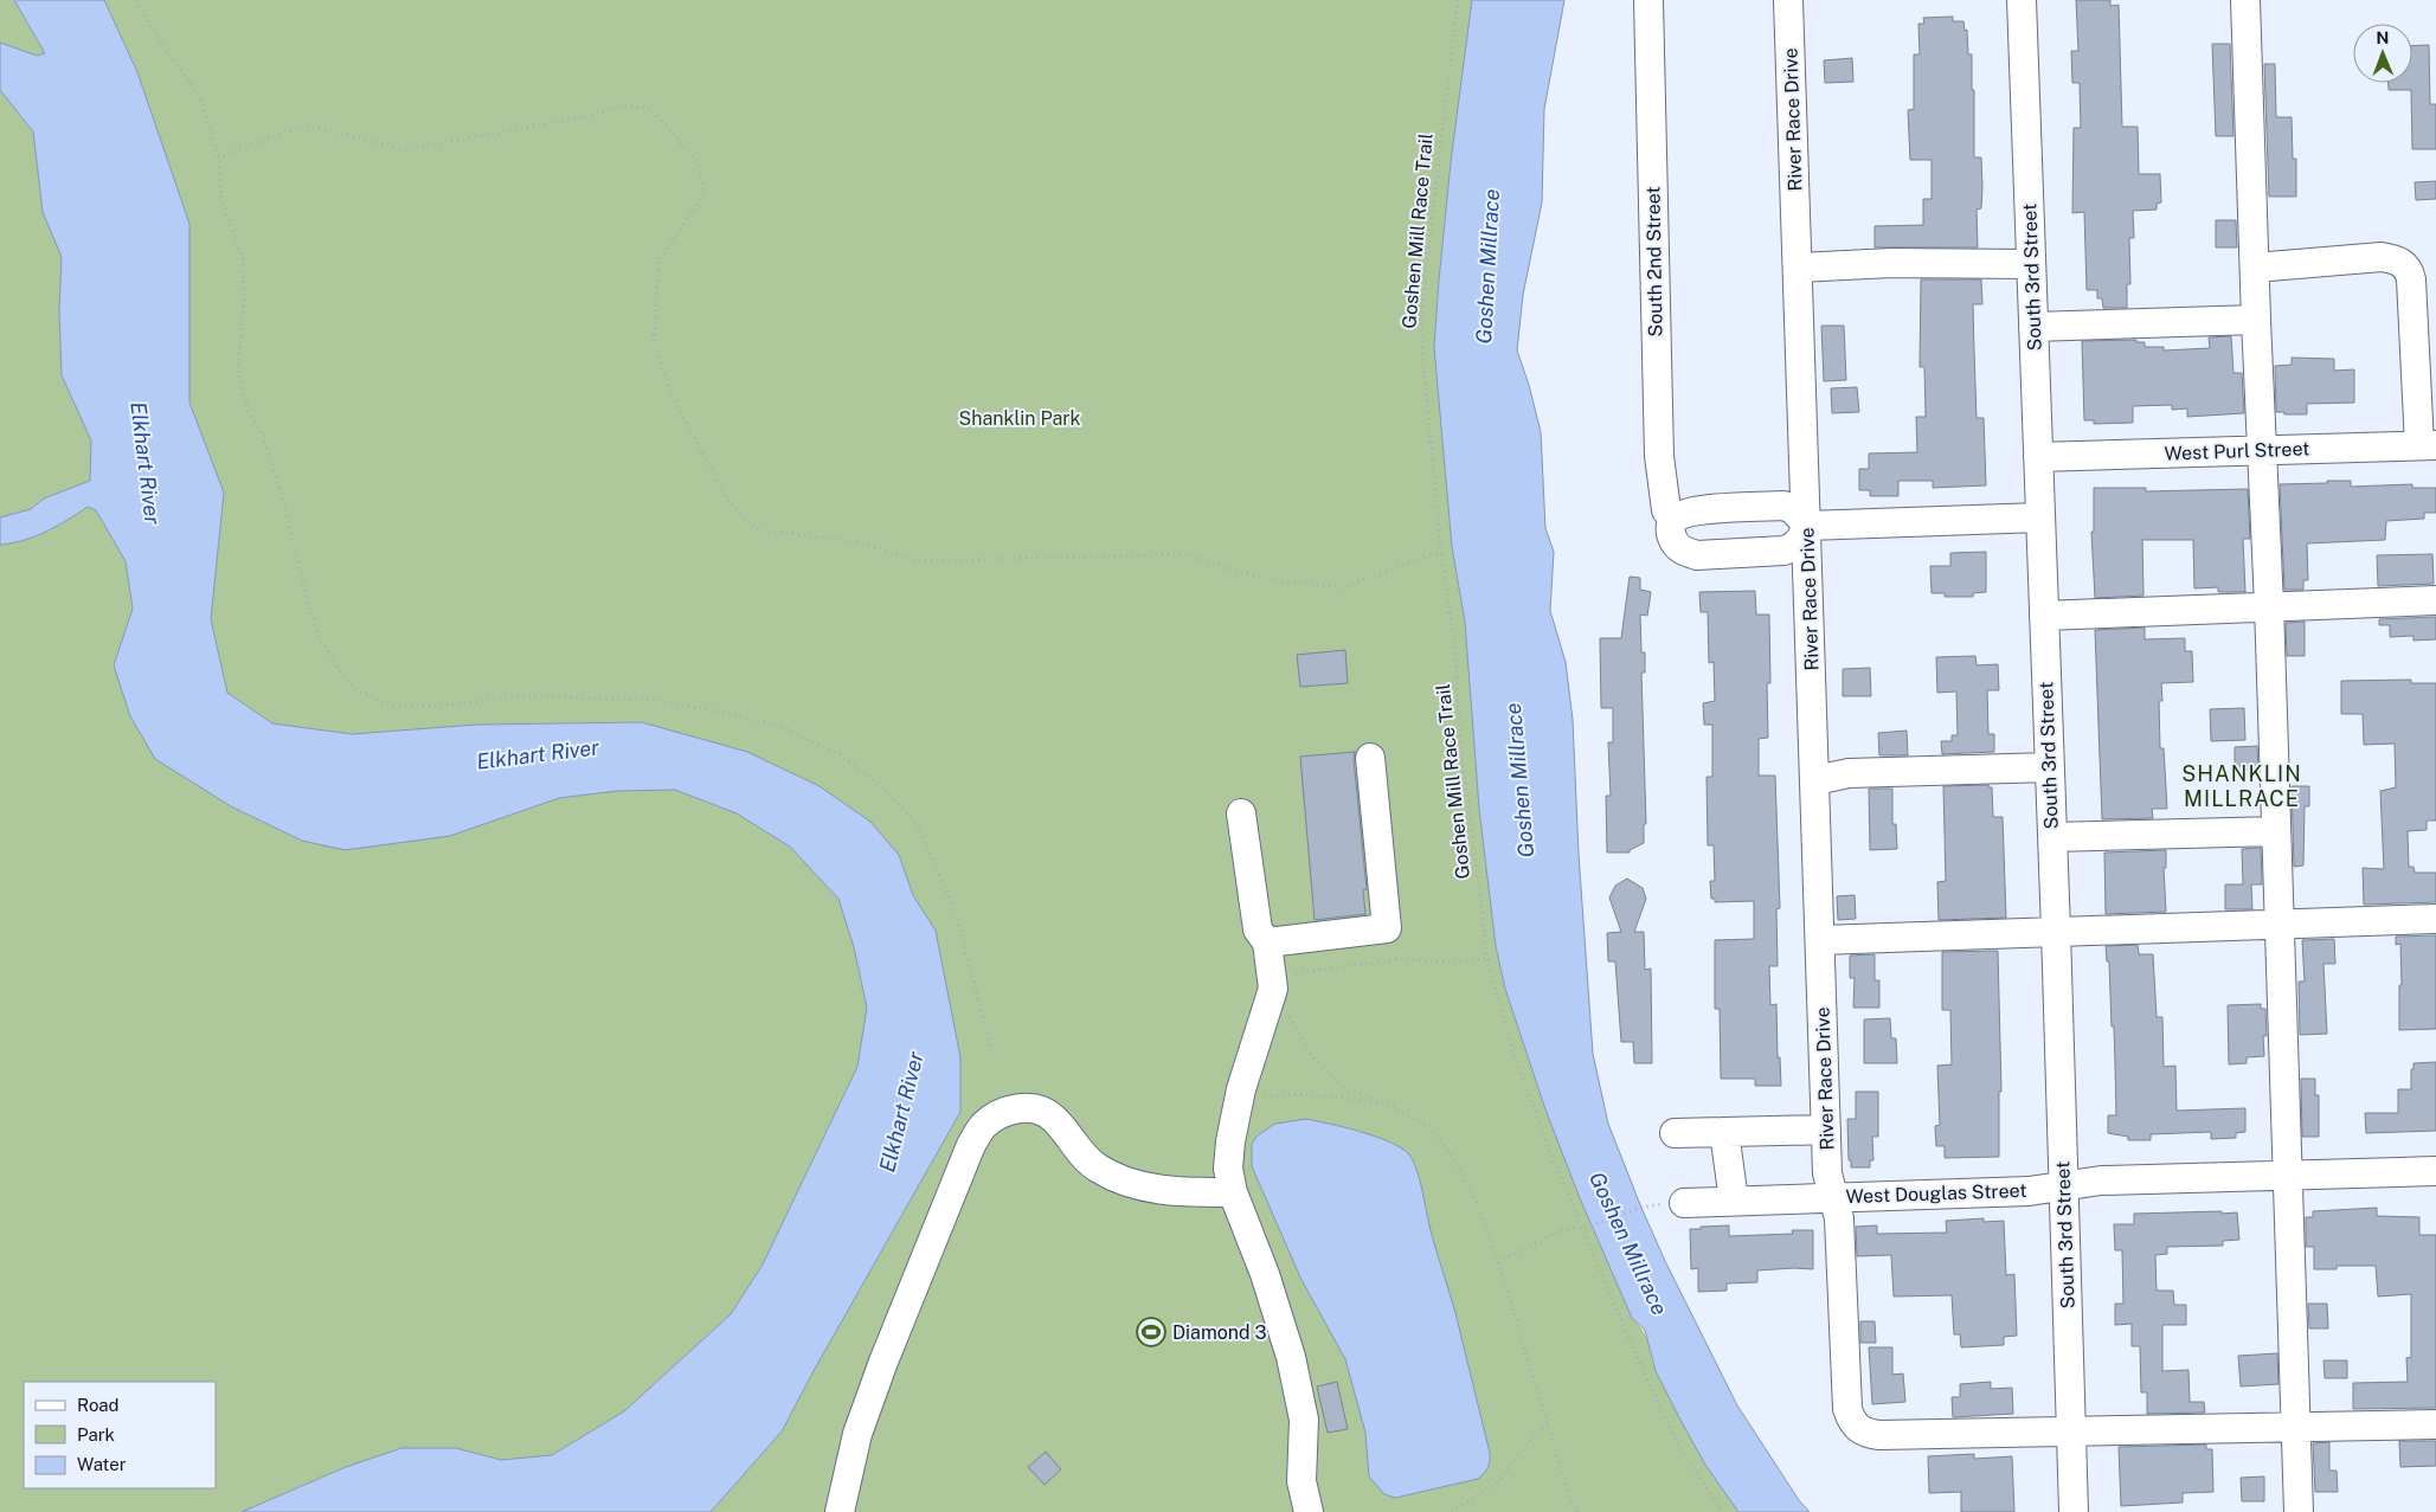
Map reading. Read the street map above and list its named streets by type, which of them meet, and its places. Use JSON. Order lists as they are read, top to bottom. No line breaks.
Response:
{"streets":{"street":["River Race Drive","South 2nd Street","South 3rd Street","West Purl Street","West Douglas Street"],"path":["Goshen Mill Race Trail"]},"crossings":[["River Race Drive","South 2nd Street"],["River Race Drive","South 3rd Street"],["River Race Drive","West Douglas Street"],["South 3rd Street","West Purl Street"],["South 3rd Street","West Douglas Street"]],"districts":["SHANKLIN MILLRACE"],"water":["Goshen Millrace","Elkhart River"],"parks":["Shanklin Park"],"places":{"sports":["Diamond 3"]},"legend":["Road","Park","Water"],"north":"top"}
